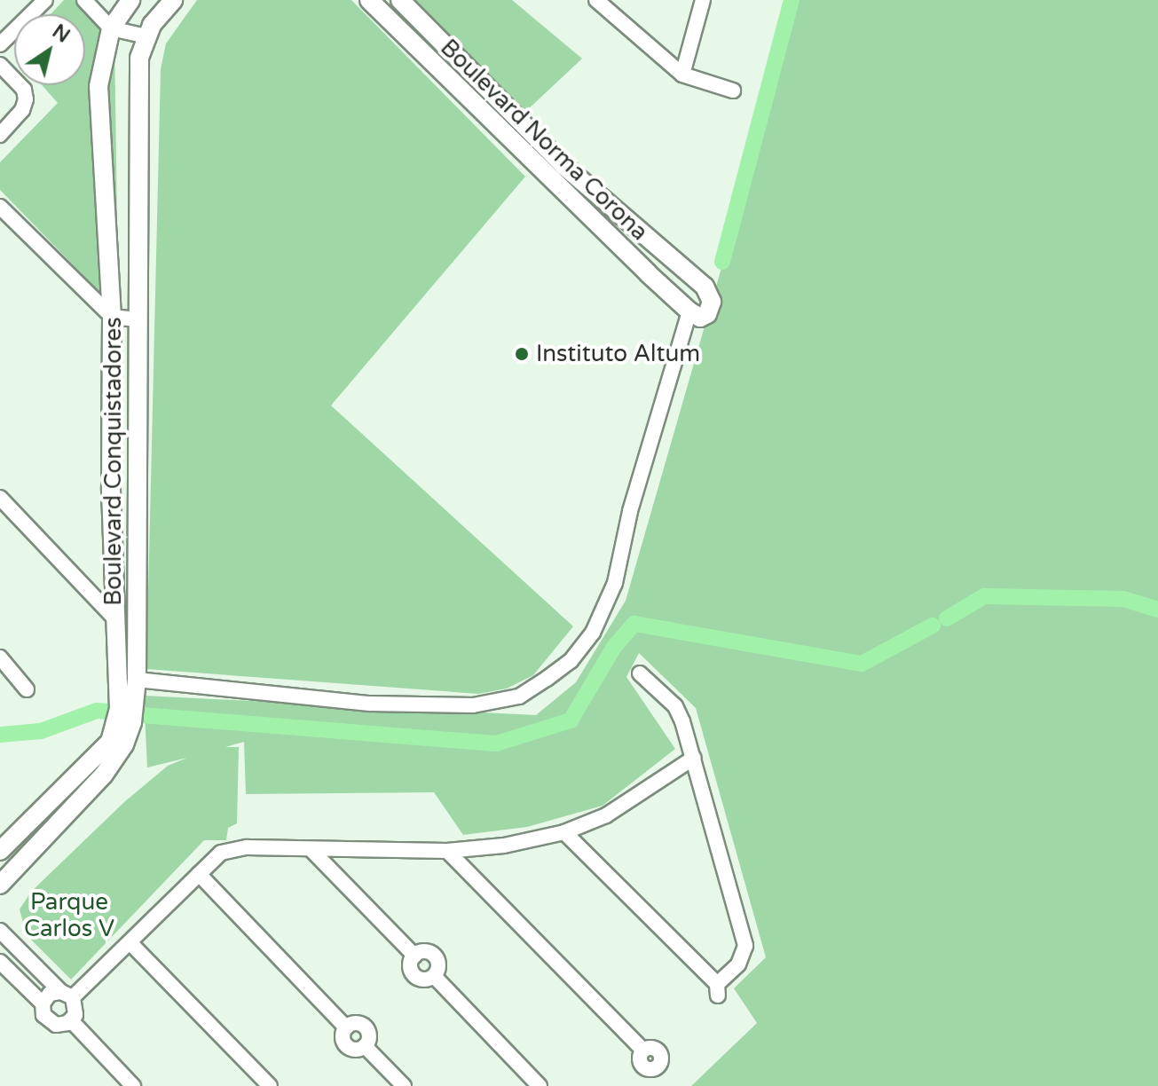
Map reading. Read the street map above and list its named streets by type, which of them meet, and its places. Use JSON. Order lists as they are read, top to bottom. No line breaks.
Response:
{"streets":{"street":["Boulevard Norma Corona","Boulevard Conquistadores"]},"parks":["Parque Carlos V"],"places":["Instituto Altum"],"north":"top right"}
